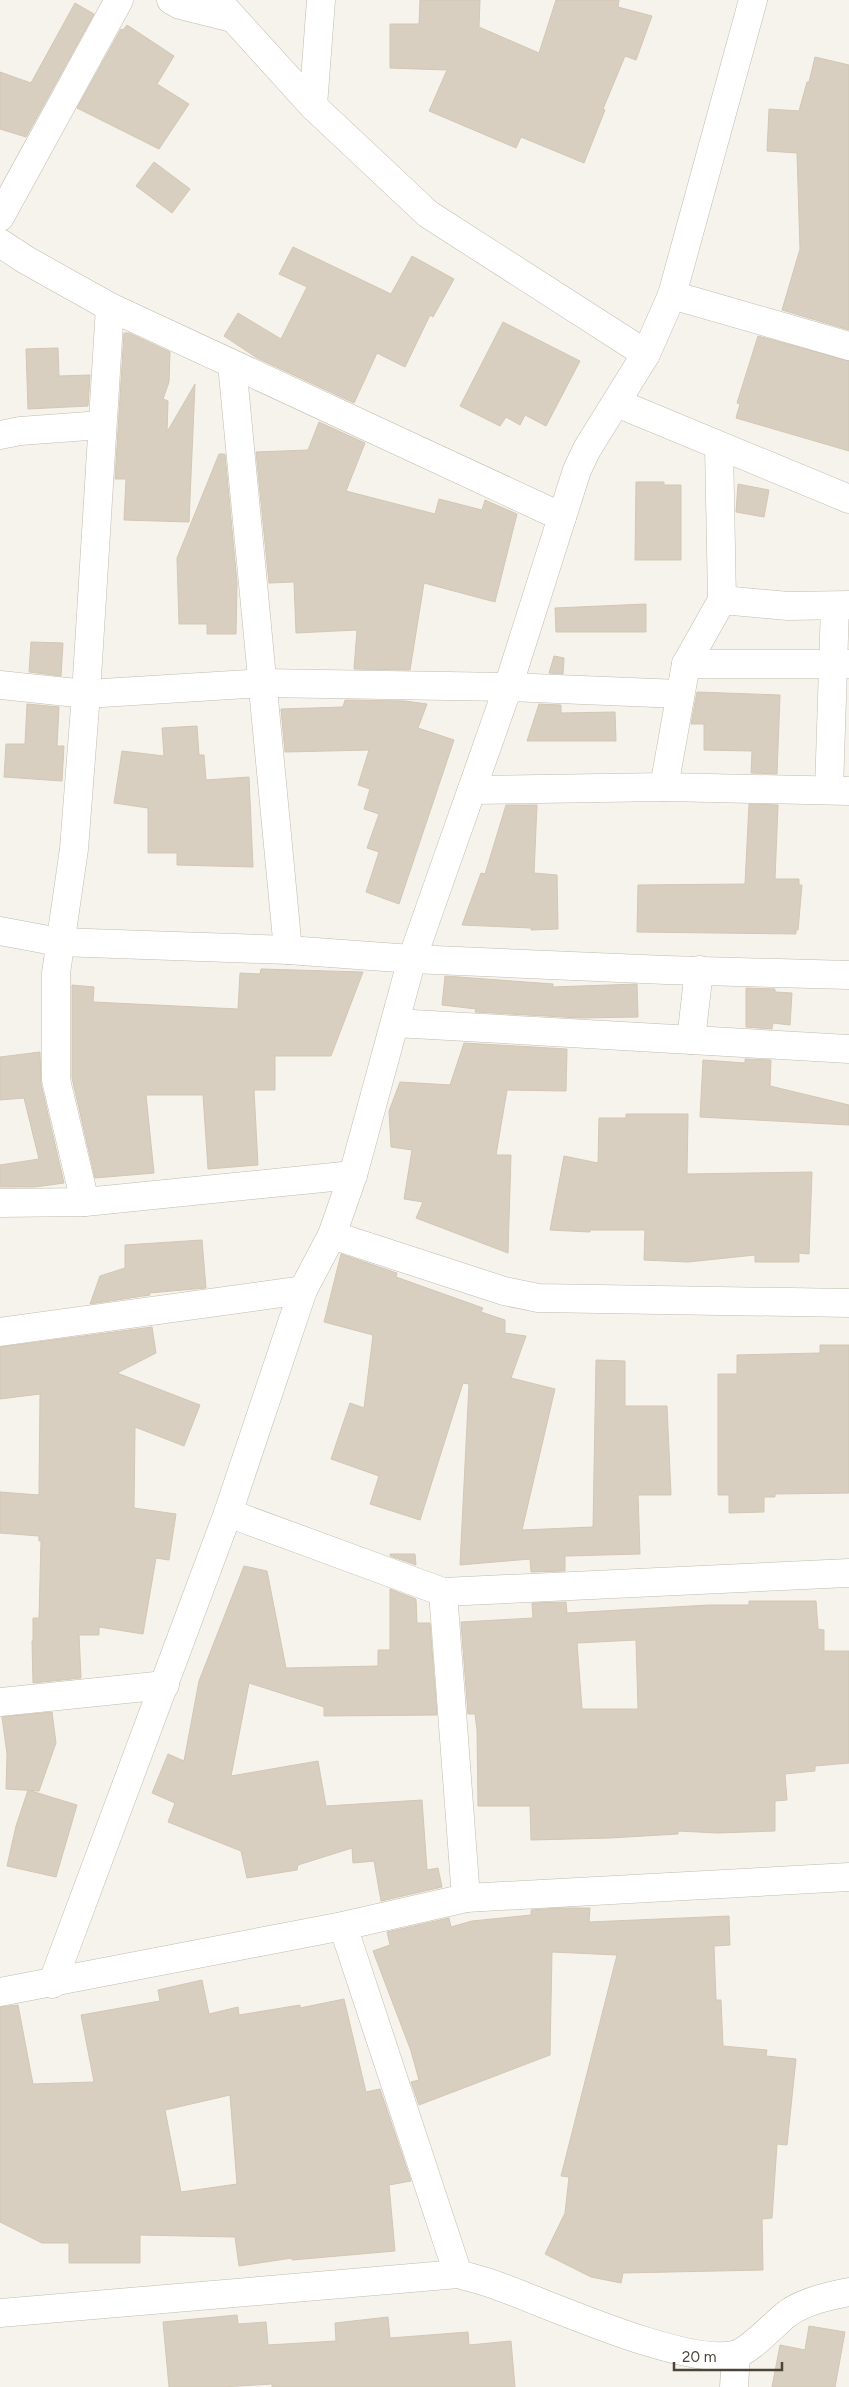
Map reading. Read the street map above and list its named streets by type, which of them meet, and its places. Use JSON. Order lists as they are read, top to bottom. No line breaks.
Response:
{"scale_bar":"20 m"}
